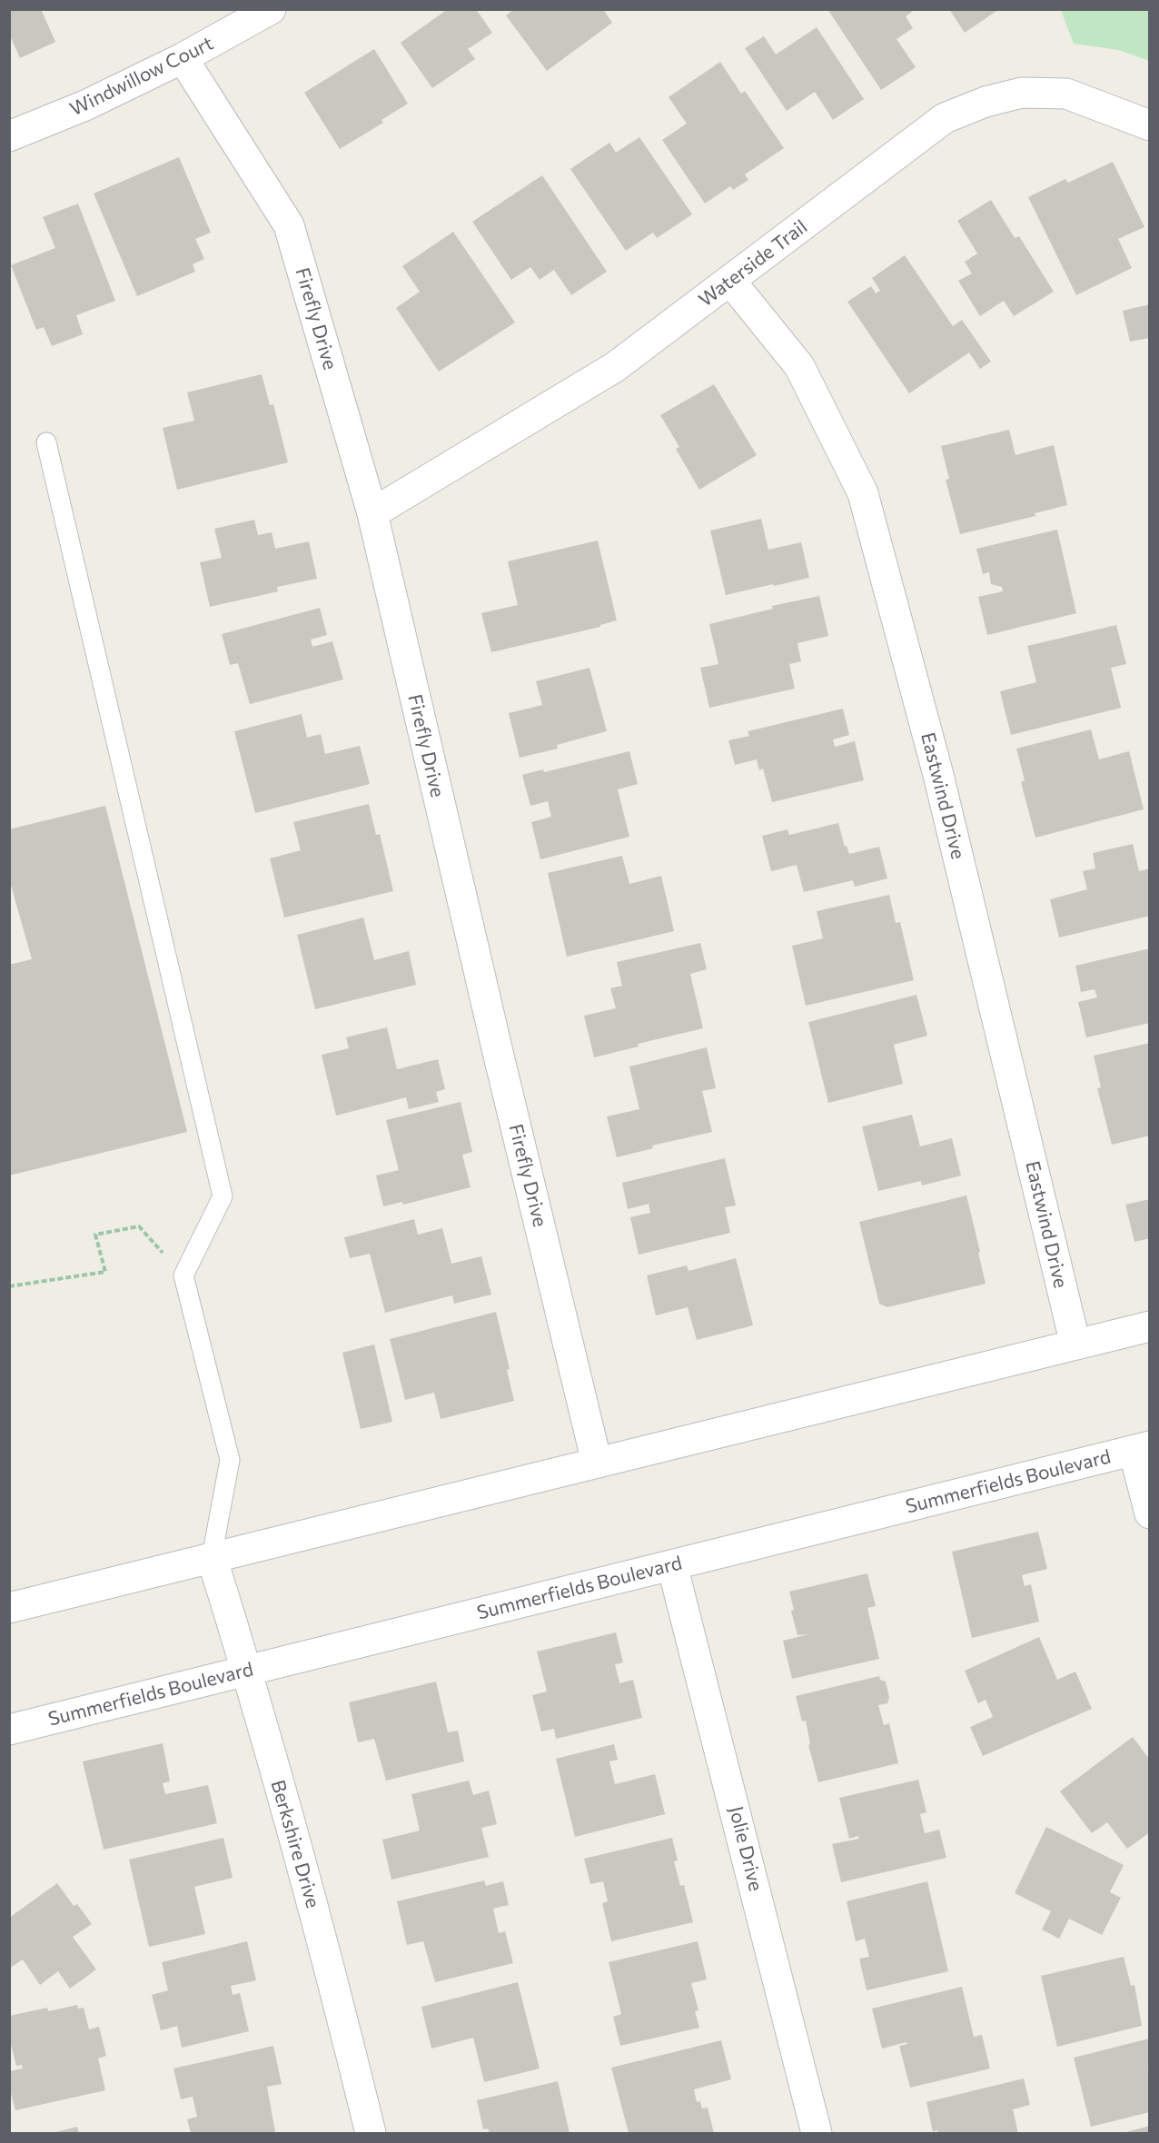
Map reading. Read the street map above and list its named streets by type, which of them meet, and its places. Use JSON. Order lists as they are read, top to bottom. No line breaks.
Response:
{"streets":{"street":["Windwillow Court","Waterside Trail","Firefly Drive","Eastwind Drive","Summerfields Boulevard","Berkshire Drive","Jolie Drive"]},"crossings":[["Windwillow Court","Firefly Drive"],["Waterside Trail","Firefly Drive"],["Waterside Trail","Eastwind Drive"],["Summerfields Boulevard","Berkshire Drive"],["Summerfields Boulevard","Jolie Drive"]]}
